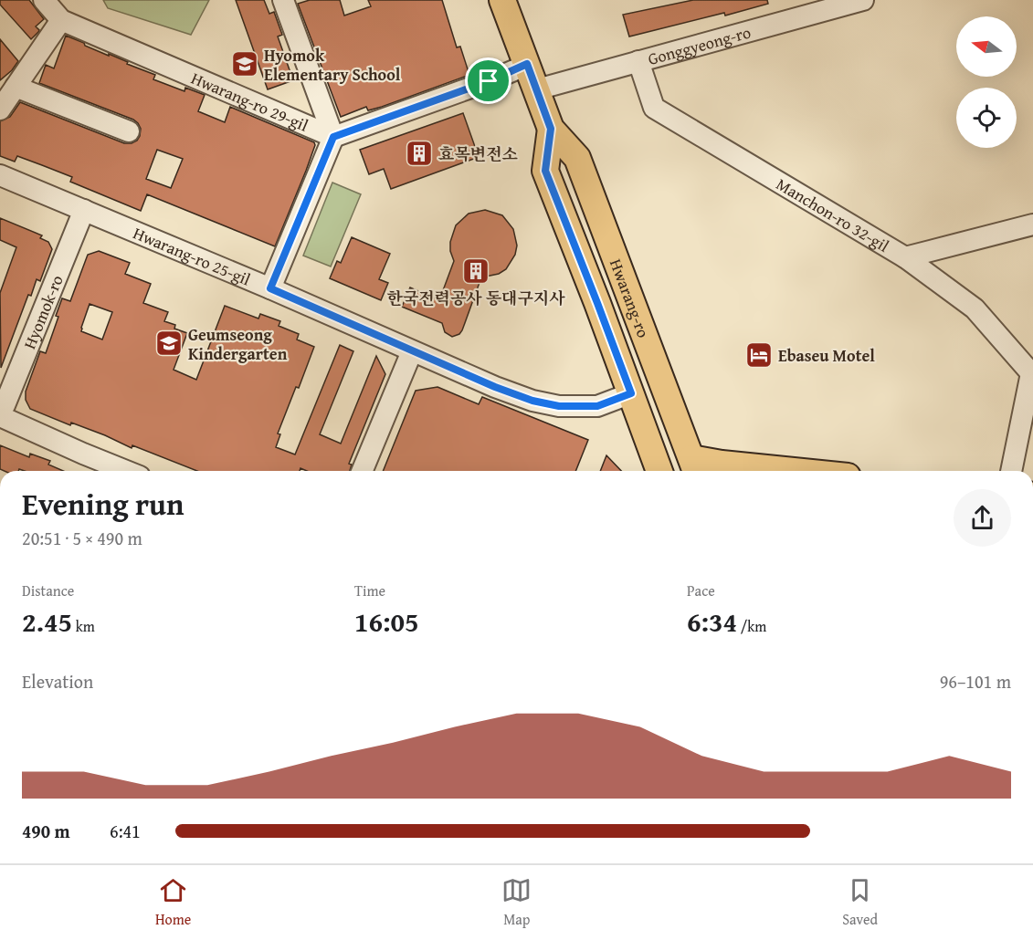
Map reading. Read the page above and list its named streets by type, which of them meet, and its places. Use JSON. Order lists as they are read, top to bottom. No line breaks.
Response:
{"streets":{"main road":["Hwarang-ro"],"street":["Gonggyeong-ro","Hwarang-ro 29-gil","Manchon-ro 32-gil","Hwarang-ro 25-gil","Hyomok-ro"]},"crossings":[["Gonggyeong-ro","Manchon-ro 32-gil"],["Gonggyeong-ro","Hwarang-ro"],["Hwarang-ro 25-gil","Hwarang-ro"],["Hwarang-ro 25-gil","Hyomok-ro"]],"places":{"school or university":["Hyomok Elementary School","Geumseong Kindergarten"],"building":["효목변전소","한국전력공사 동대구지사"],"hotel":["Ebaseu Motel"]},"north":"left","page":{"heading":["Evening run","20:51 · 5 × 490 m"],"stats":[["Distance","2.45 km"],["Time","16:05"],["Pace","6:34 /km"]],"chart":["Elevation","96–101 m"],"list":[{"name":"490 m","note":"6:41"}],"tabs":["Home","Map","Saved"]}}
